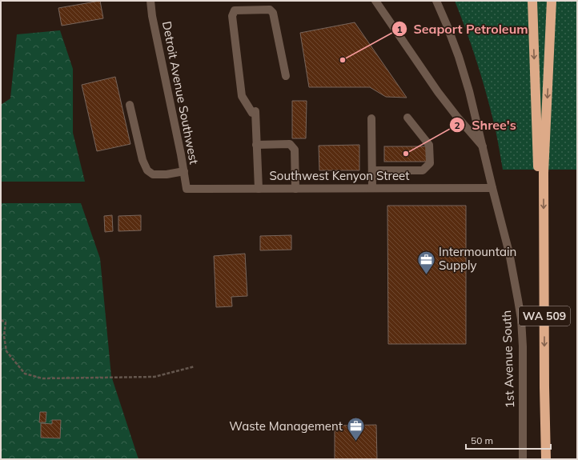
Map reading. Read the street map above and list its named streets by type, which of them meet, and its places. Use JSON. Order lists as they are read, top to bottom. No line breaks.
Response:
{"streets":{"highway":["WA 509"],"street":["Detroit Avenue Southwest","Southwest Kenyon Street","1st Avenue South"]},"crossings":[["Detroit Avenue Southwest","Southwest Kenyon Street"],["Southwest Kenyon Street","1st Avenue South"]],"places":{"other":["Seaport Petroleum","Shree's"],"office":["Intermountain Supply","Waste Management"]},"scale_bar":"50 m"}
